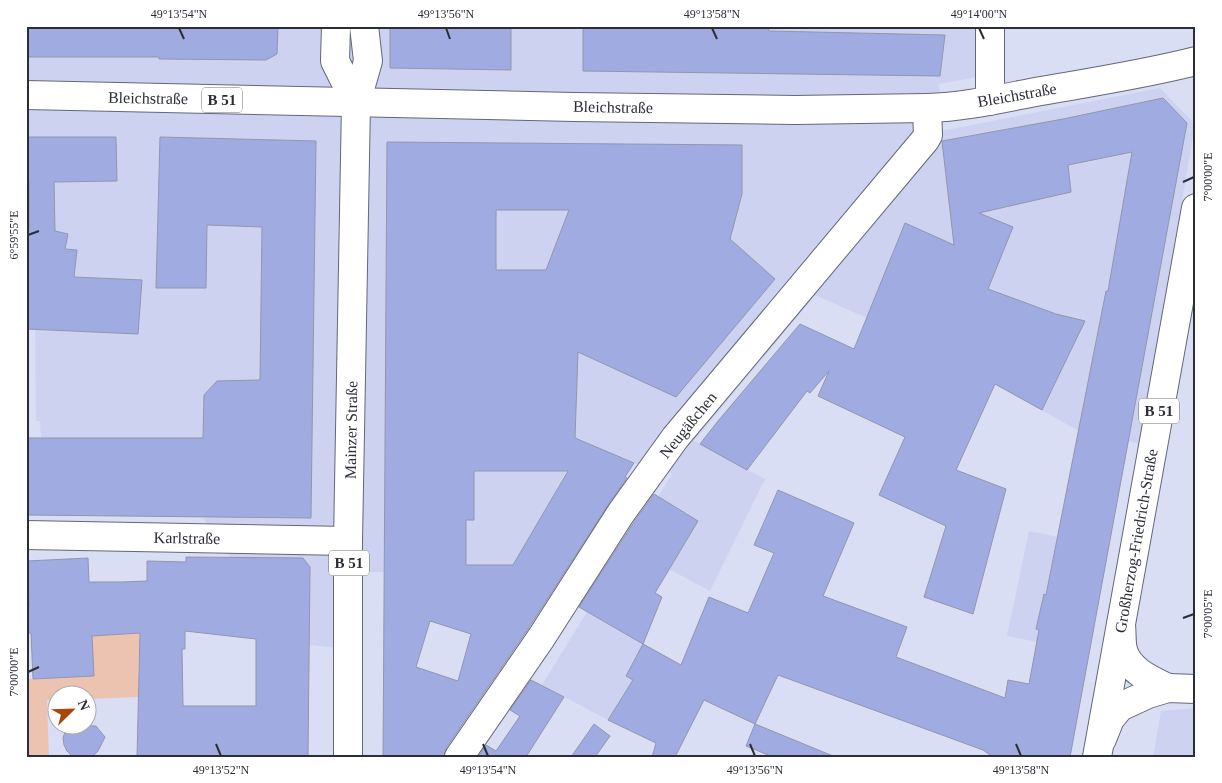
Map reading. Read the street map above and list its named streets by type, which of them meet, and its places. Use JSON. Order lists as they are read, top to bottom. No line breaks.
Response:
{"streets":{"main road":["Bleichstraße","B 51","Neugäßchen","Mainzer Straße","Karlstraße","Großherzog-Friedrich-Straße"]},"crossings":[["Bleichstraße","Neugäßchen"],["Bleichstraße","Mainzer Straße"],["Mainzer Straße","Karlstraße"]],"north":"top right","coordinates":["49°13'54\"N","49°13'56\"N","49°13'58\"N","49°14'00\"N","7°00'00\"E","6°59'55\"E","7°00'05\"E","49°13'52\"N"]}
